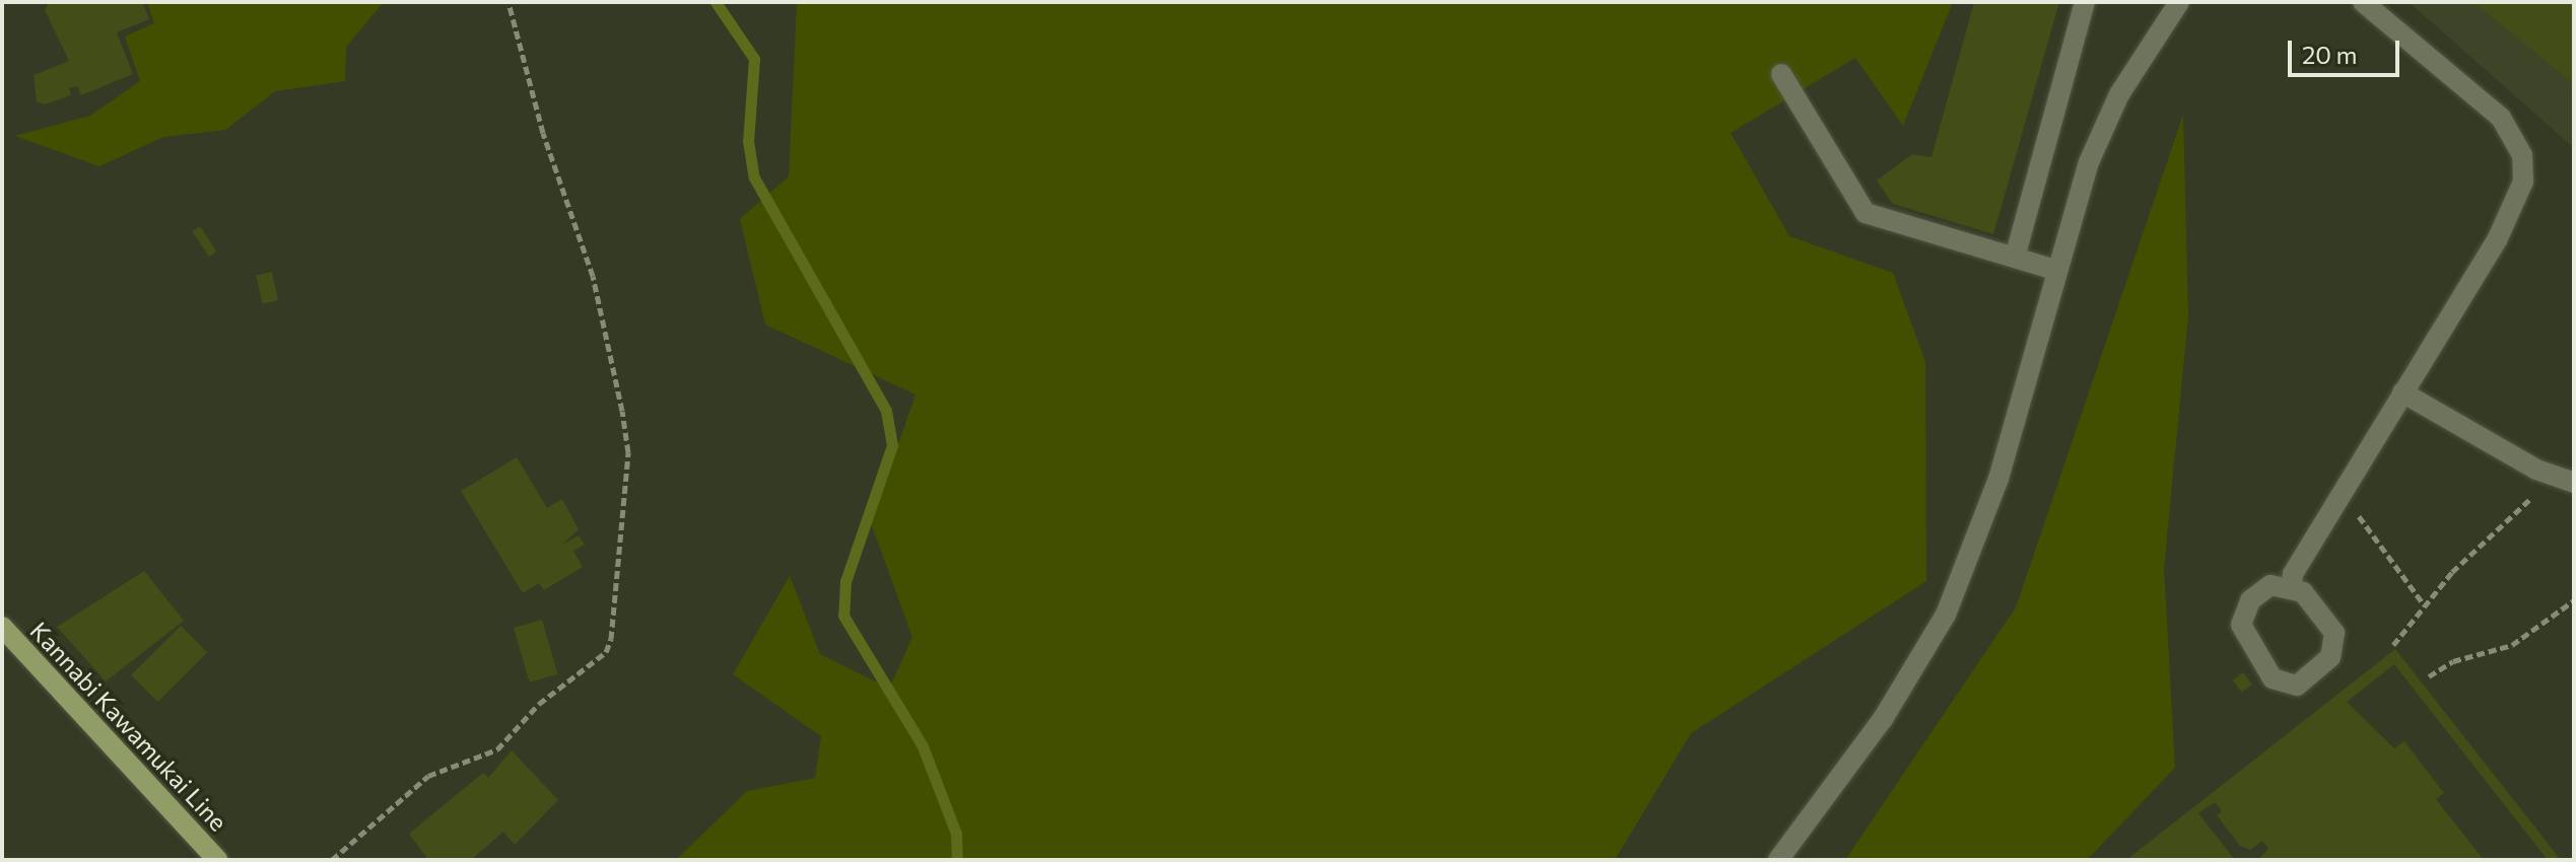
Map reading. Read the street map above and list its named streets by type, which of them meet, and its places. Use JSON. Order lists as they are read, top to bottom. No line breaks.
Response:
{"streets":{"main road":["Kannabi Kawamukai Line"]},"scale_bar":"20 m"}
